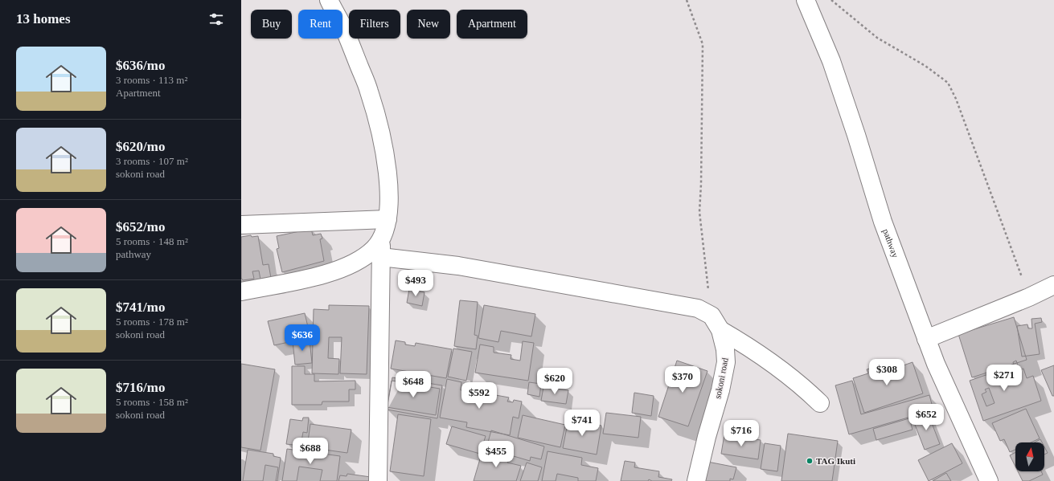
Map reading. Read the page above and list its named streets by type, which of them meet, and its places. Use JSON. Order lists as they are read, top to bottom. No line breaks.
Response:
{"streets":{"street":["pathway","sokoni road"]},"places":["TAG Ikuti"],"north":"top","page":{"heading":"13 homes","chip":["Buy","Rent","Filters","New","Apartment"],"list":[{"name":"$636/mo","note":"3 rooms · 113 m² · Apartment"},{"name":"$620/mo","note":"3 rooms · 107 m² · sokoni road"},{"name":"$652/mo","note":"5 rooms · 148 m² · pathway"},{"name":"$741/mo","note":"5 rooms · 178 m² · sokoni road"},{"name":"$716/mo","note":"5 rooms · 158 m² · sokoni road"}],"price":["$493","$636","$308","$271","$370","$620","$648","$592","$652","$741","$716","$688","$455"]}}
